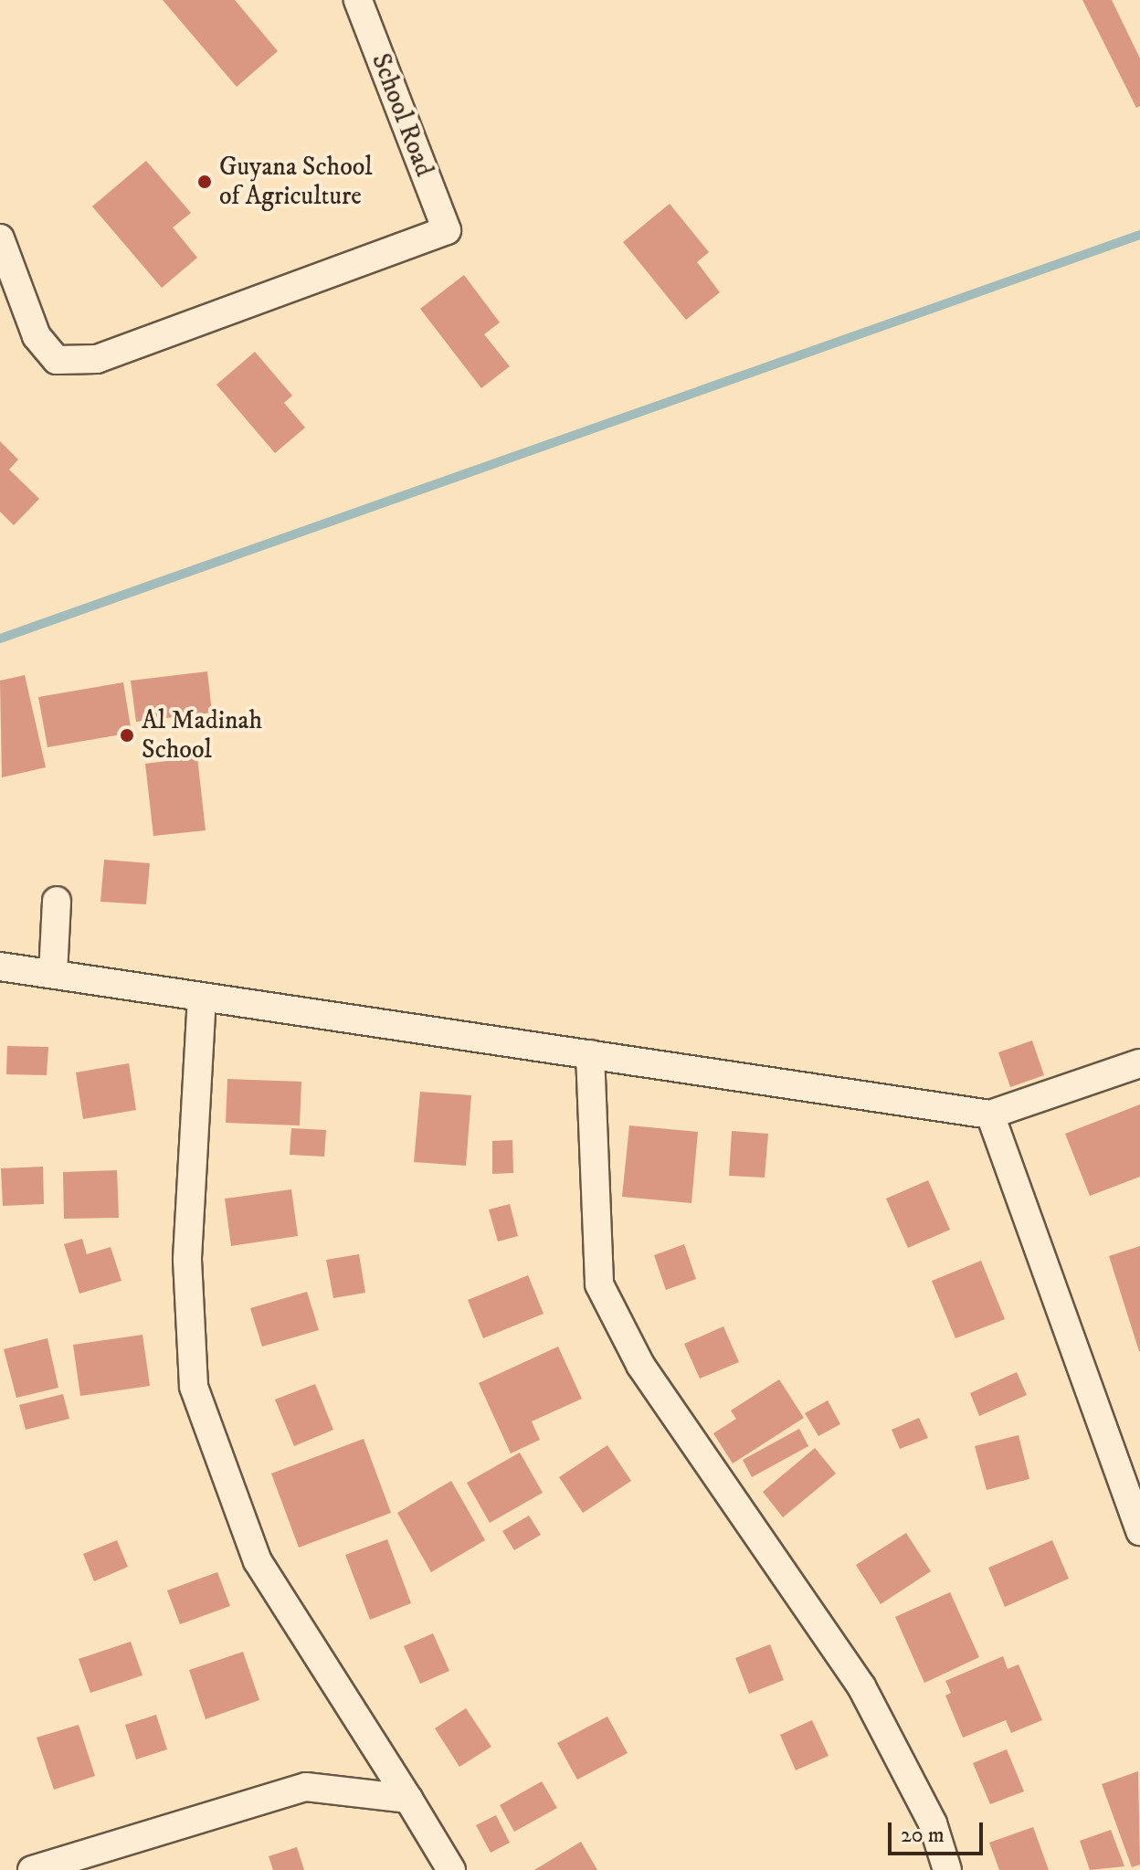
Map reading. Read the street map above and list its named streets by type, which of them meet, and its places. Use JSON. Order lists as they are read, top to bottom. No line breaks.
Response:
{"streets":{"street":["School Road"]},"places":["Guyana School of Agriculture","Al Madinah School"],"scale_bar":"20 m"}
